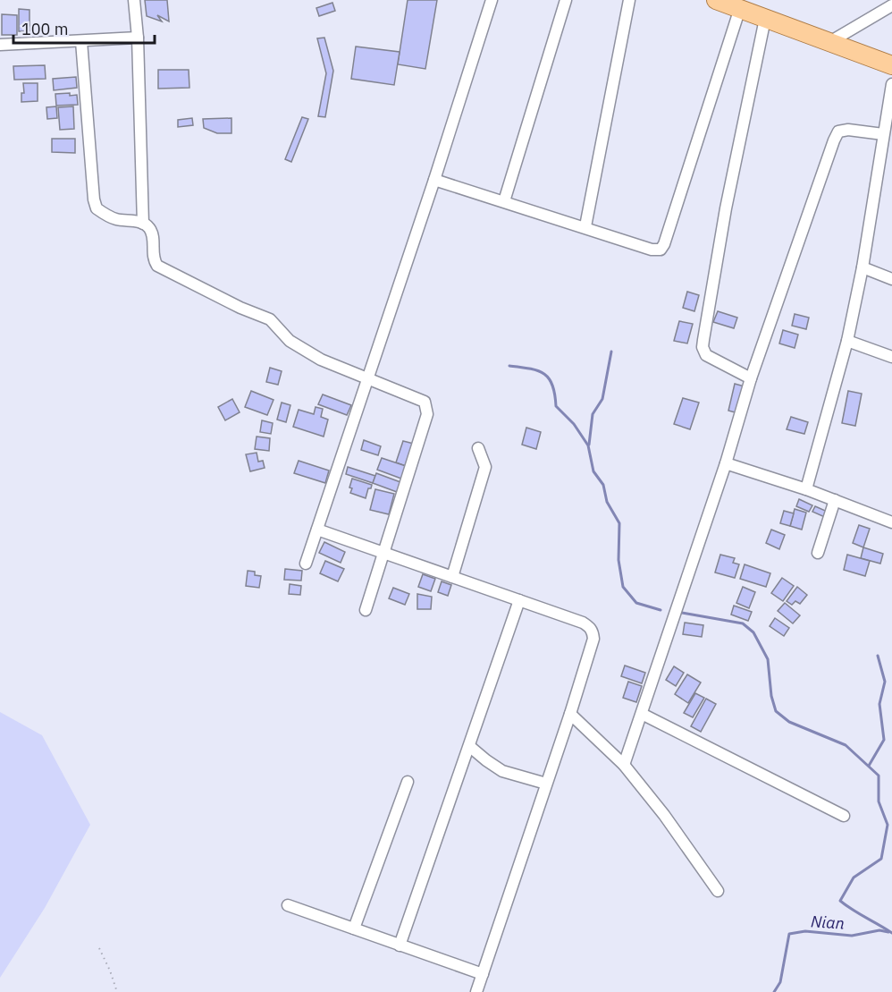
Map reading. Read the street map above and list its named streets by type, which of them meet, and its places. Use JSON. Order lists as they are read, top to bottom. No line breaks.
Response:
{"water":["Nian"],"scale_bar":"100 m"}
